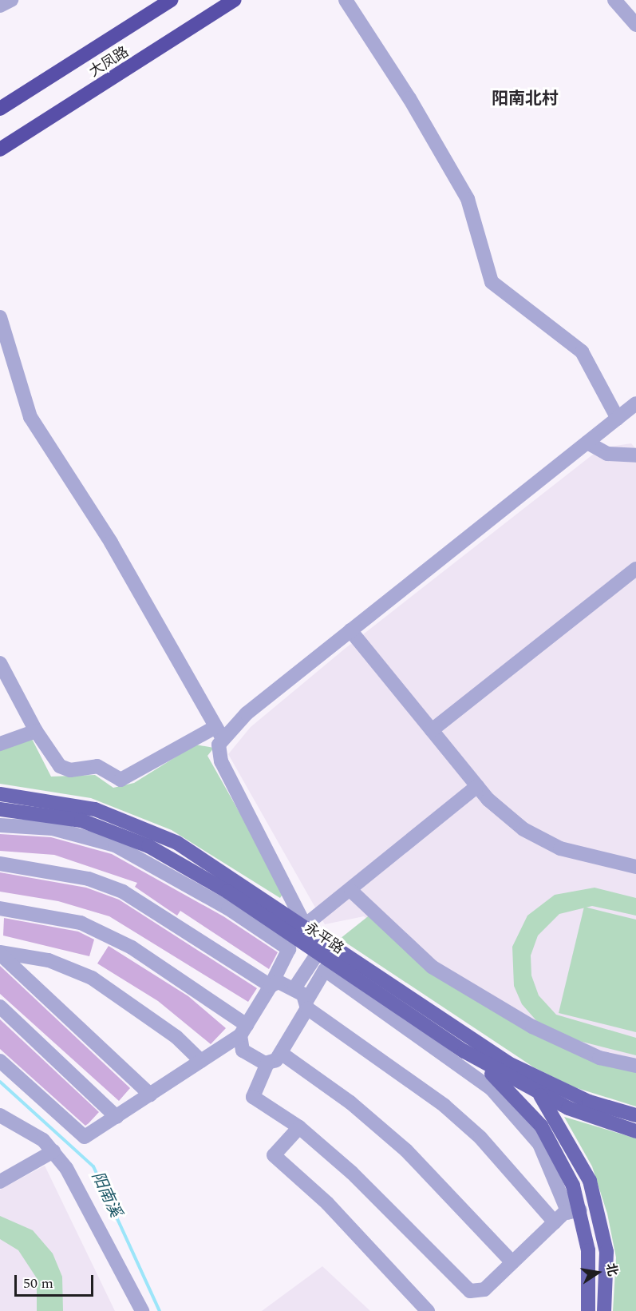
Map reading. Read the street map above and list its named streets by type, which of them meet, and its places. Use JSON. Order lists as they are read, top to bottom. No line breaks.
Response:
{"streets":{"highway":["大凤路"],"main road":["永平路"]},"districts":["阳南北村"],"water":["阳南溪"],"scale_bar":"50 m","north":"right"}
